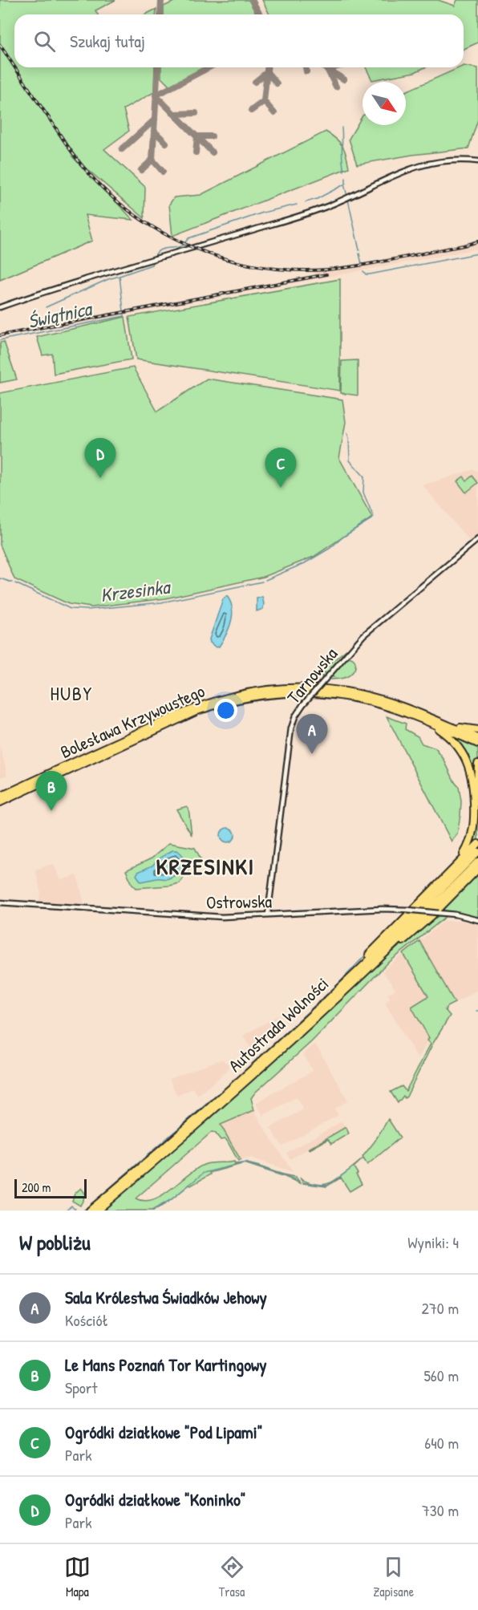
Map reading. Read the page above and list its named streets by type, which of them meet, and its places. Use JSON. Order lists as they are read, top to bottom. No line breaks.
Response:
{"streets":{"highway":["Bolesława Krzywoustego","Autostrada Wolności"],"street":["Tarnowska","Ostrowska"]},"crossings":[["Tarnowska","Ostrowska"]],"districts":["HUBY","KRZESINKI"],"water":["Świątnica","Krzesinka"],"scale_bar":"200 m","north":"bottom right","page":{"search":"Szukaj tutaj","pins":["D","C","A","B"],"scale":"200 m","heading":["W pobliżu","Wyniki: 4"],"list":[{"mark":"A","name":"Sala Królestwa Świadków Jehowy","note":"Kościół","value":"270 m"},{"mark":"B","name":"Le Mans Poznań Tor Kartingowy","note":"Sport","value":"560 m"},{"mark":"C","name":"Ogródki działkowe \"Pod Lipami\"","note":"Park","value":"640 m"},{"mark":"D","name":"Ogródki działkowe \"Koninko\"","note":"Park","value":"730 m"}],"nav":["Mapa","Trasa","Zapisane"]}}
